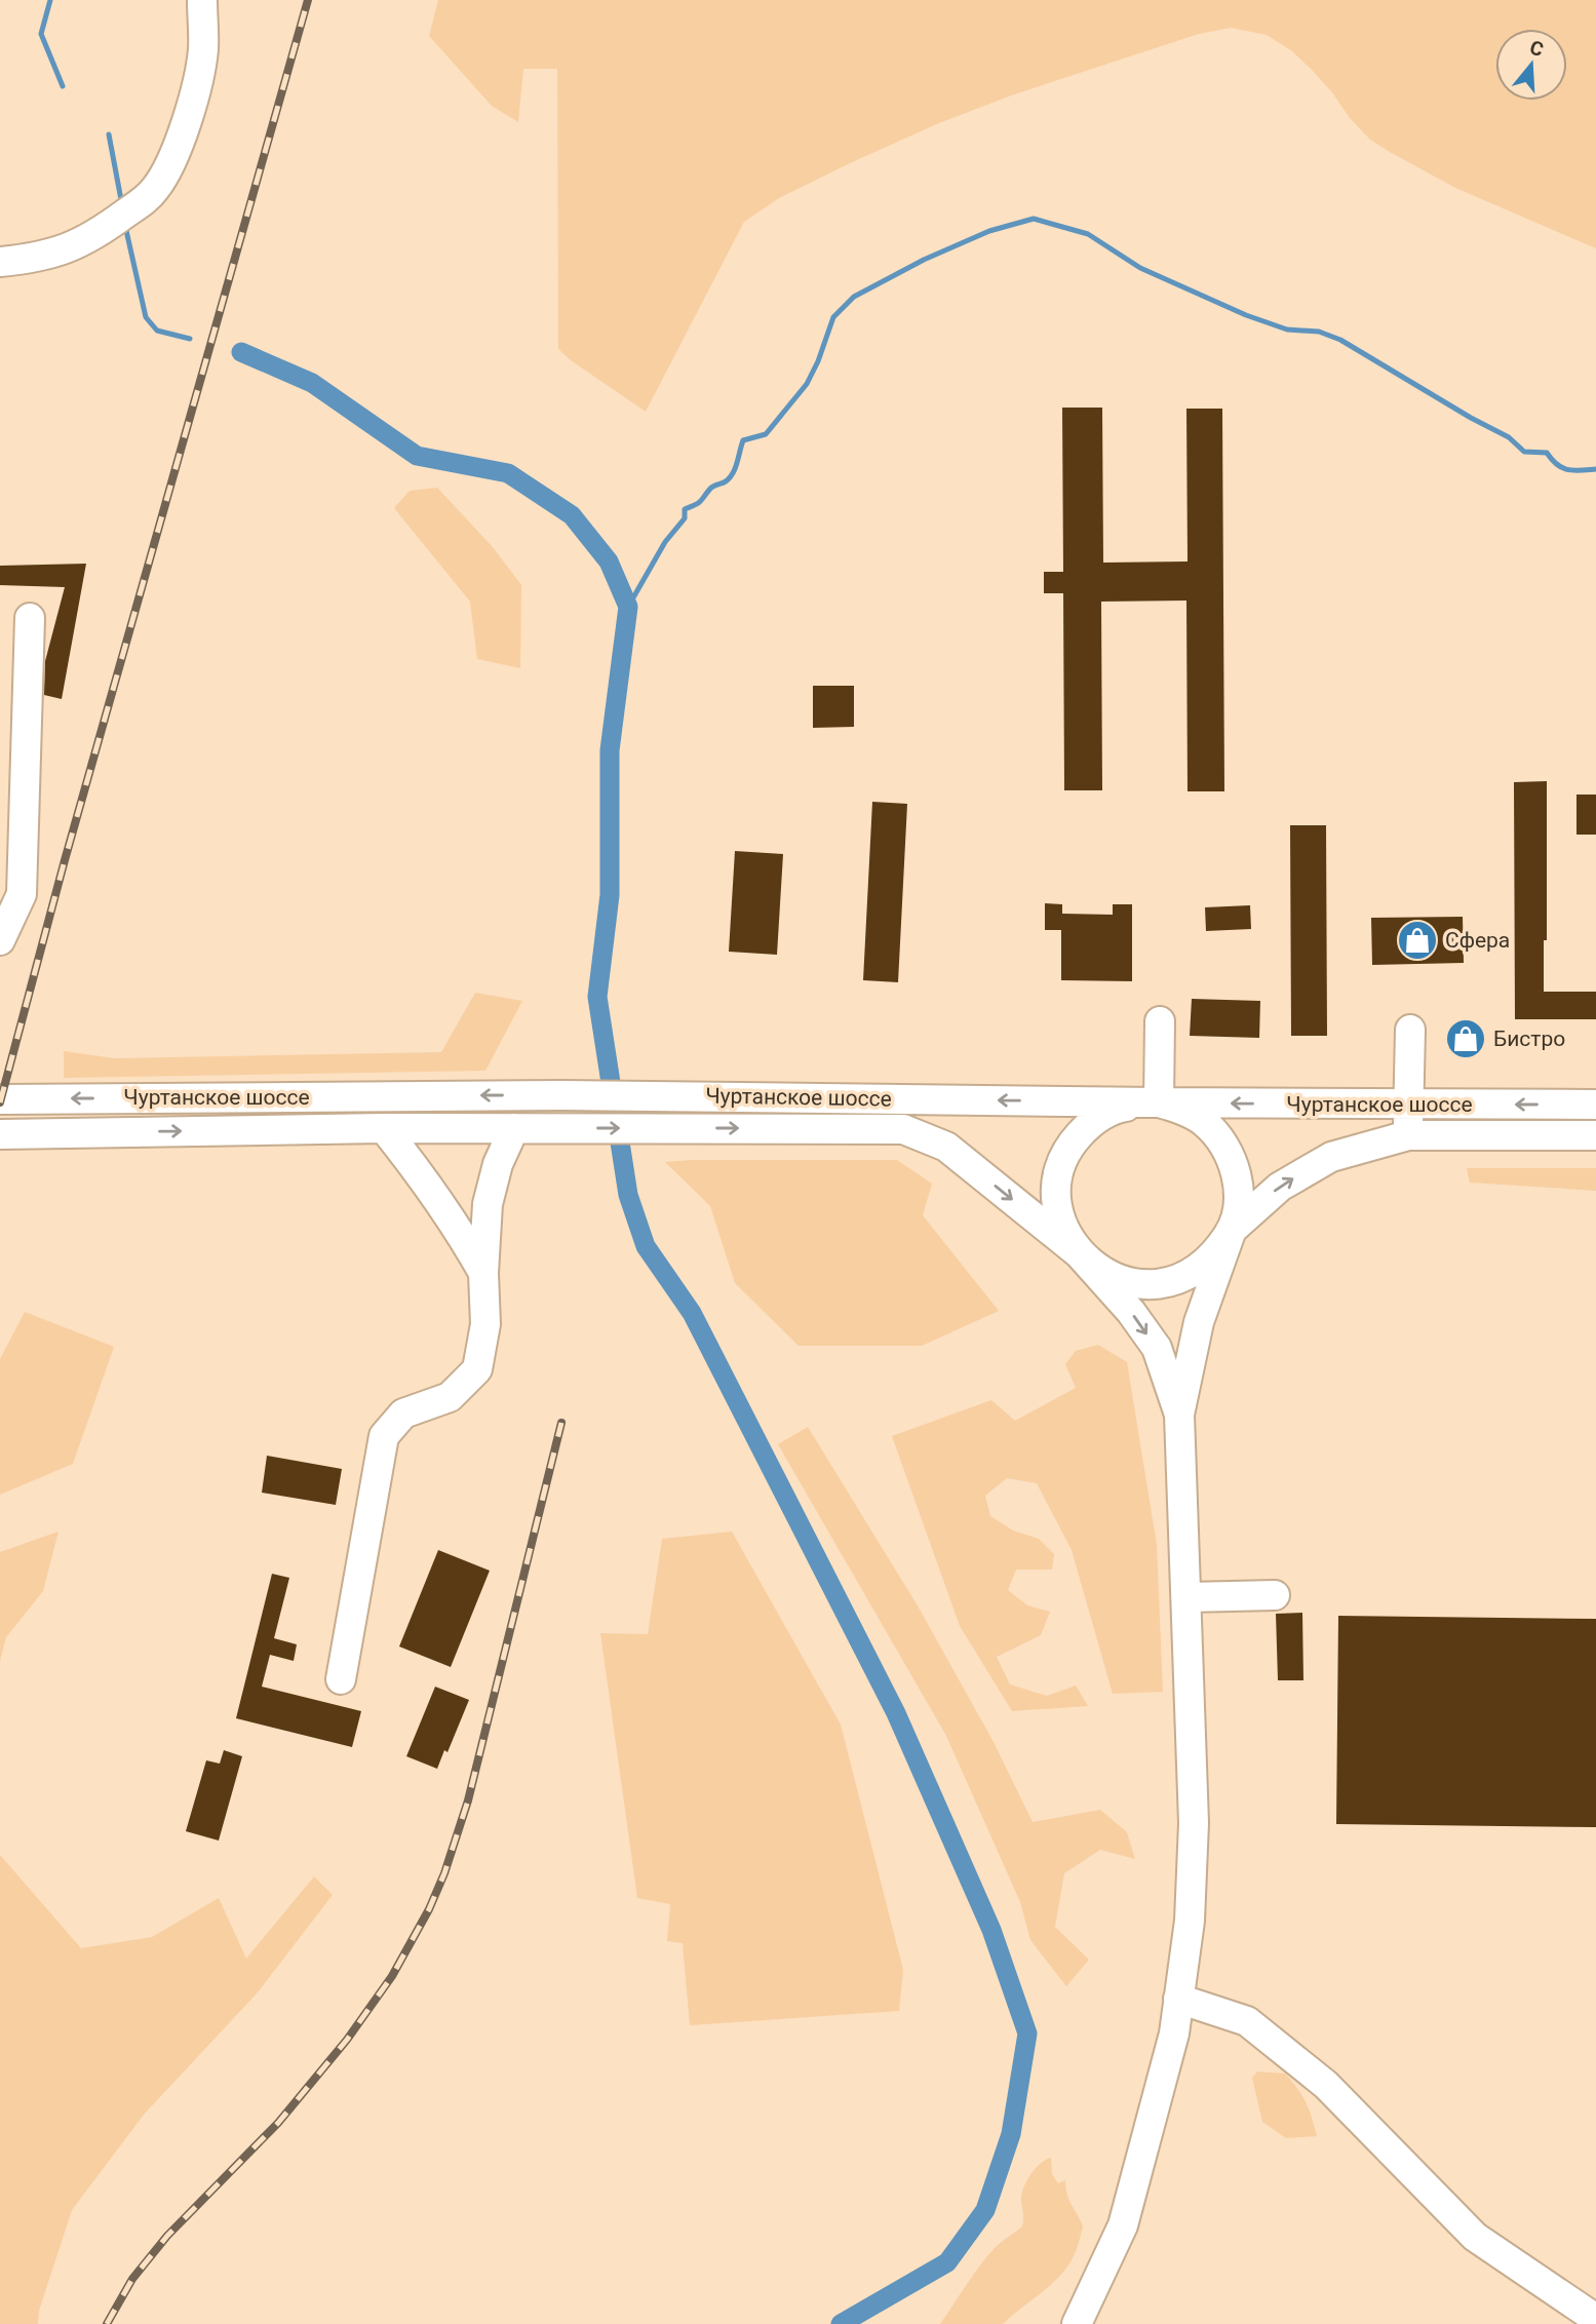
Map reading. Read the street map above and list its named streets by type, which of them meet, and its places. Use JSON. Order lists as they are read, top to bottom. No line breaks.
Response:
{"streets":{"street":["Чуртанское шоссе"]},"places":{"shop":["Сфера","Бистро"]},"north":"top"}
